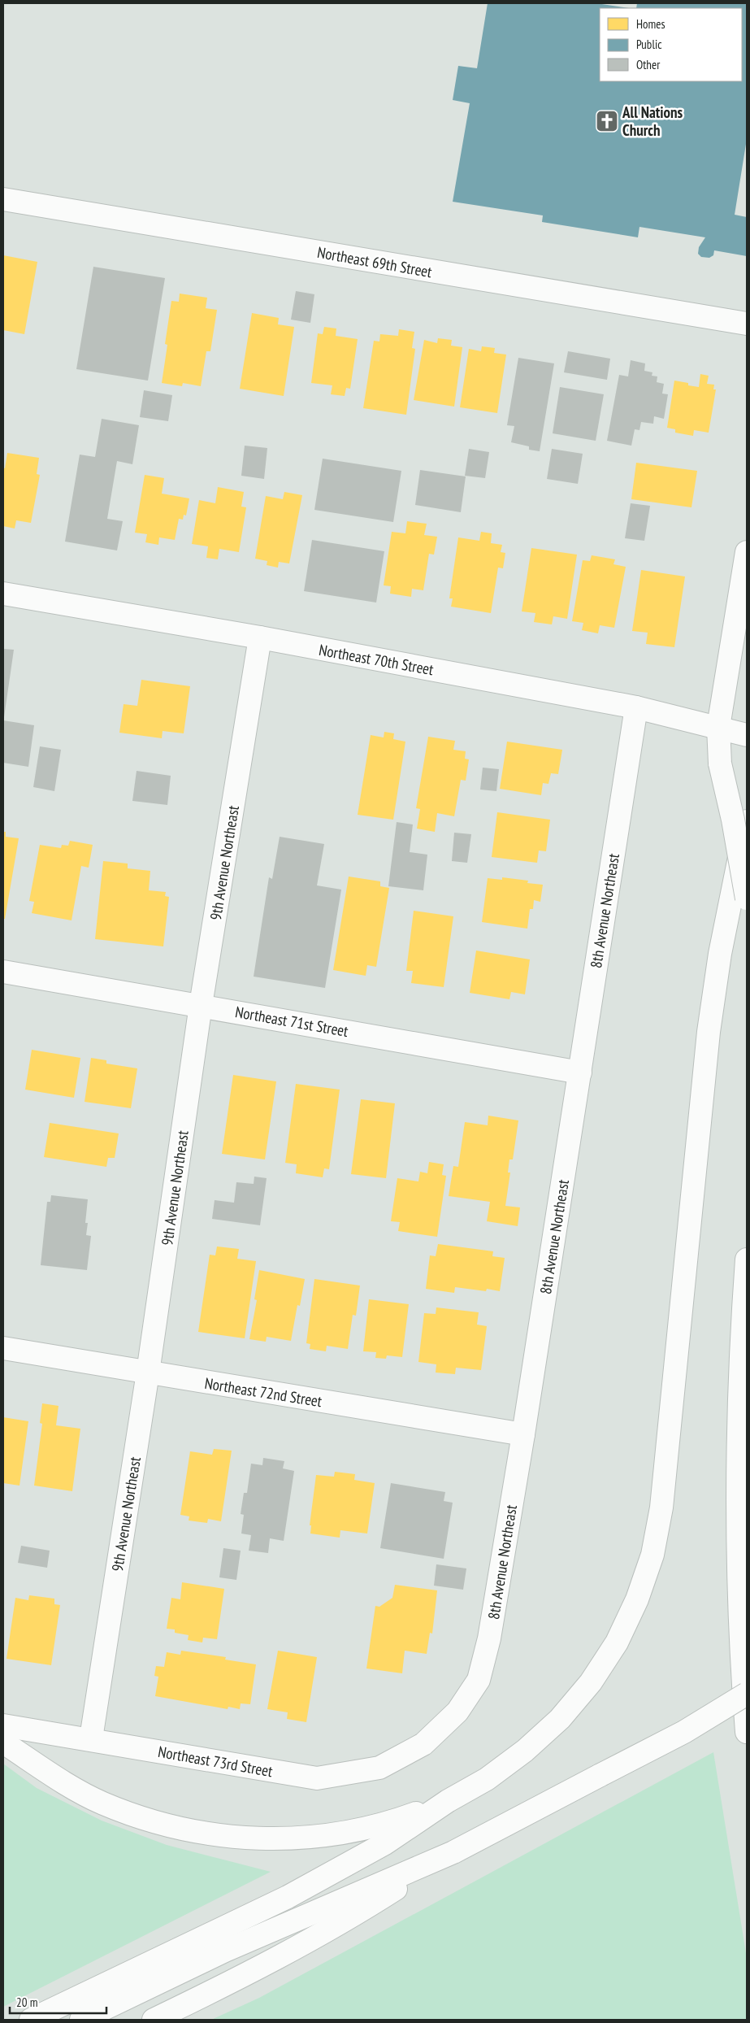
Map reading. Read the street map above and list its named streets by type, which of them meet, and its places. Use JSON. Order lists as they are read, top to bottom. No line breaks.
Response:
{"streets":{"main road":["Northeast 69th Street","Northeast 70th Street","9th Avenue Northeast","8th Avenue Northeast","Northeast 71st Street","Northeast 72nd Street","Northeast 73rd Street"]},"crossings":[["Northeast 70th Street","9th Avenue Northeast"],["Northeast 70th Street","8th Avenue Northeast"],["9th Avenue Northeast","Northeast 71st Street"],["9th Avenue Northeast","Northeast 72nd Street"],["9th Avenue Northeast","Northeast 73rd Street"],["8th Avenue Northeast","Northeast 71st Street"],["8th Avenue Northeast","Northeast 72nd Street"],["8th Avenue Northeast","Northeast 73rd Street"]],"places":{"church":["All Nations Church"]},"legend":["Homes","Public","Other"],"scale_bar":"20 m"}
